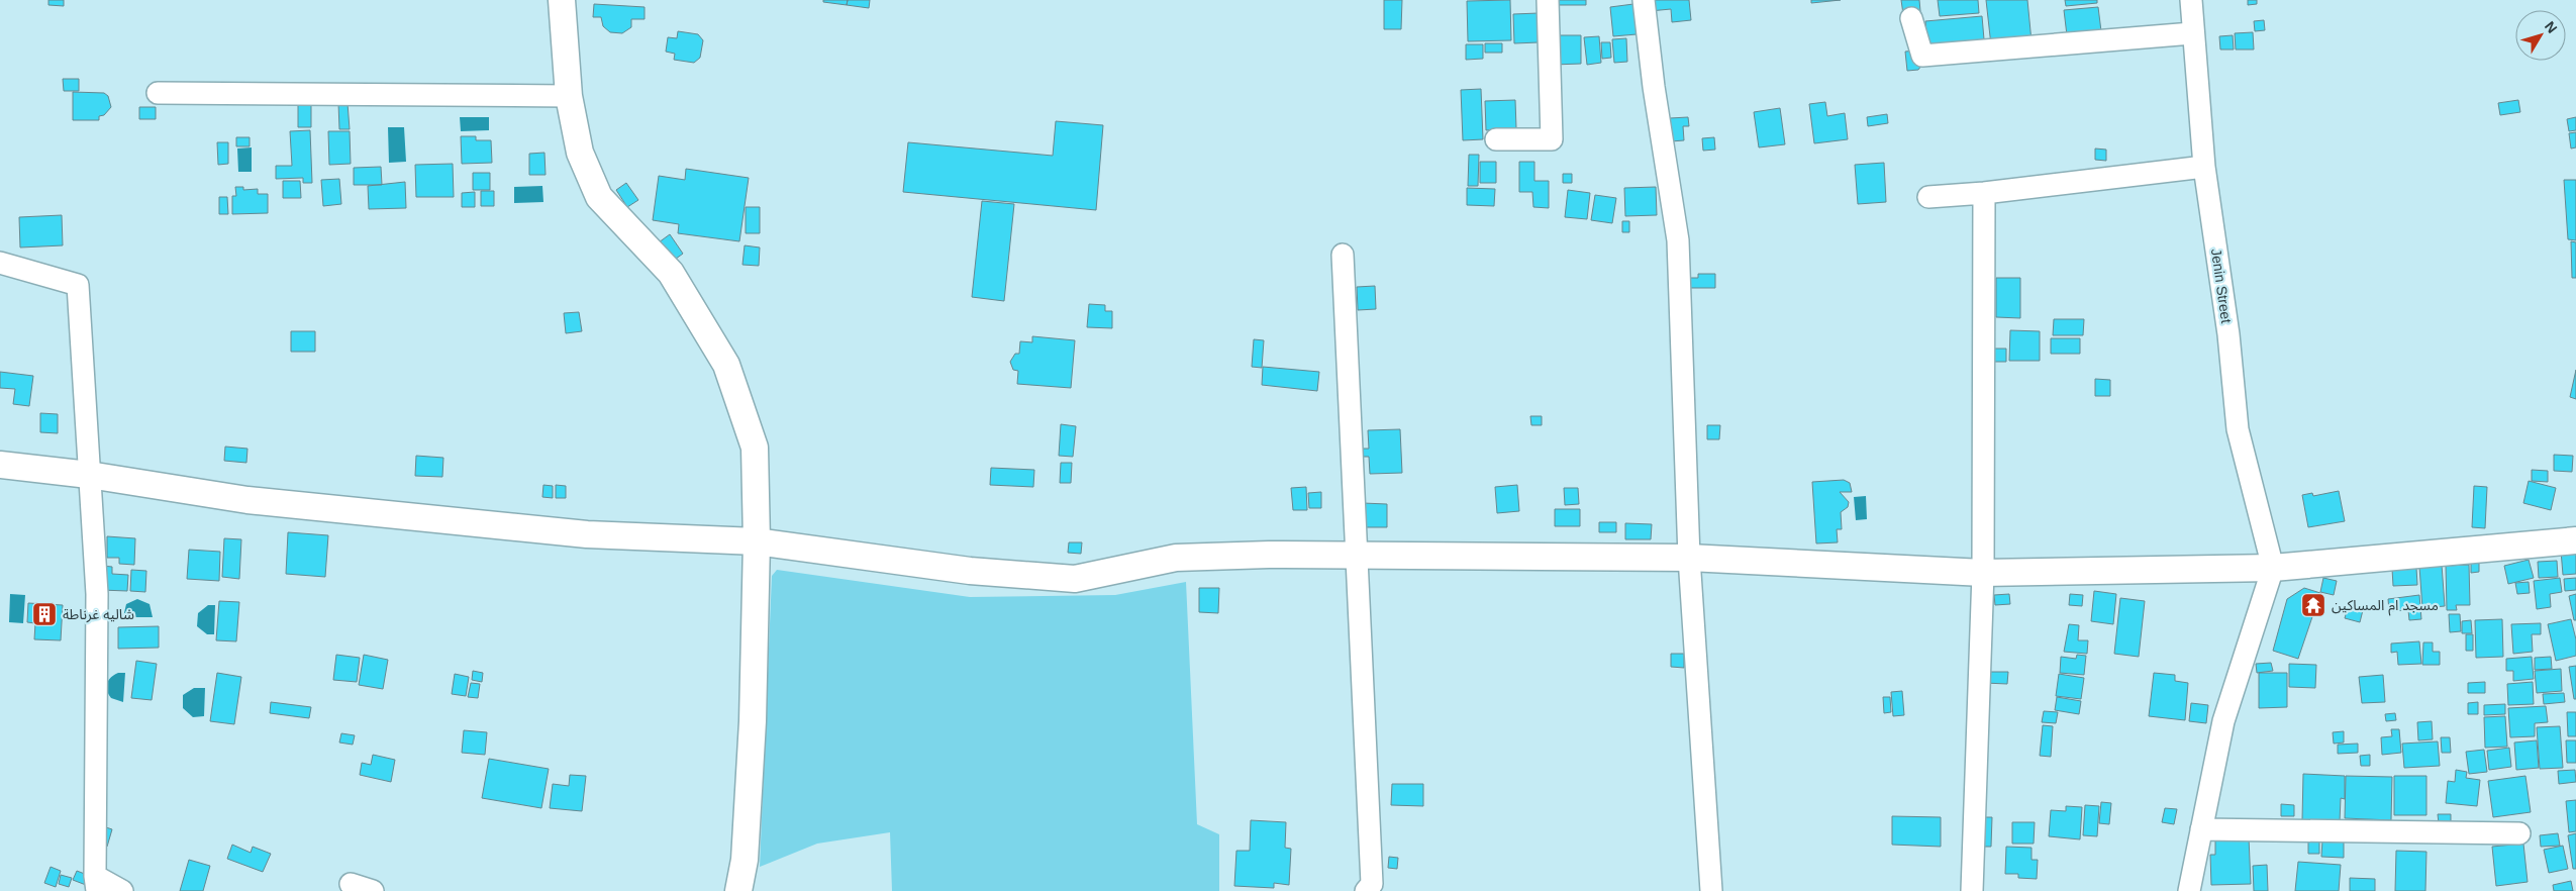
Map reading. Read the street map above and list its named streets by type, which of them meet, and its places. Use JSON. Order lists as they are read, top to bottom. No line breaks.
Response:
{"streets":{"street":["Jenin Street"]},"places":{"temple":["مسجد ام المساكين"],"building":["شاليه غرناطة"]},"north":"top right"}
